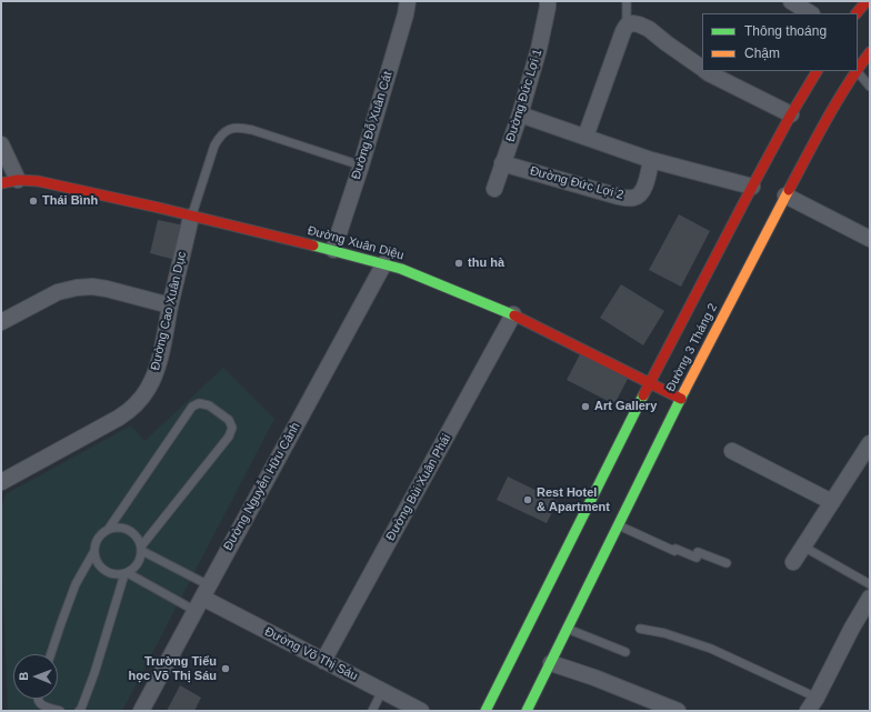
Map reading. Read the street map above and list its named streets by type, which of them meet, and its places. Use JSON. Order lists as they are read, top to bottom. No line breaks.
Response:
{"streets":{"main road":["Đường Xuân Diệu","Đường 3 Tháng 2"],"street":["Đường Đức Lợi 1","Đường Đỗ Xuân Cát","Đường Đức Lợi 2","Đường Cao Xuân Dục","Đường Nguyễn Hữu Cảnh","Đường Bùi Xuân Phái","Đường Võ Thị Sáu"]},"crossings":[["Đường Đức Lợi 1","Đường Đức Lợi 2"],["Đường Đỗ Xuân Cát","Đường Xuân Diệu"],["Đường Xuân Diệu","Đường Cao Xuân Dục"],["Đường Xuân Diệu","Đường 3 Tháng 2"],["Đường Xuân Diệu","Đường Nguyễn Hữu Cảnh"],["Đường Xuân Diệu","Đường Bùi Xuân Phái"],["Đường Nguyễn Hữu Cảnh","Đường Võ Thị Sáu"],["Đường Bùi Xuân Phái","Đường Võ Thị Sáu"]],"places":["Thái Bình","thu hà","Art Gallery","Rest Hotel & Apartment","Trường Tiểu học Võ Thị Sáu"],"legend":["Thông thoáng","Chậm"],"north":"left"}
